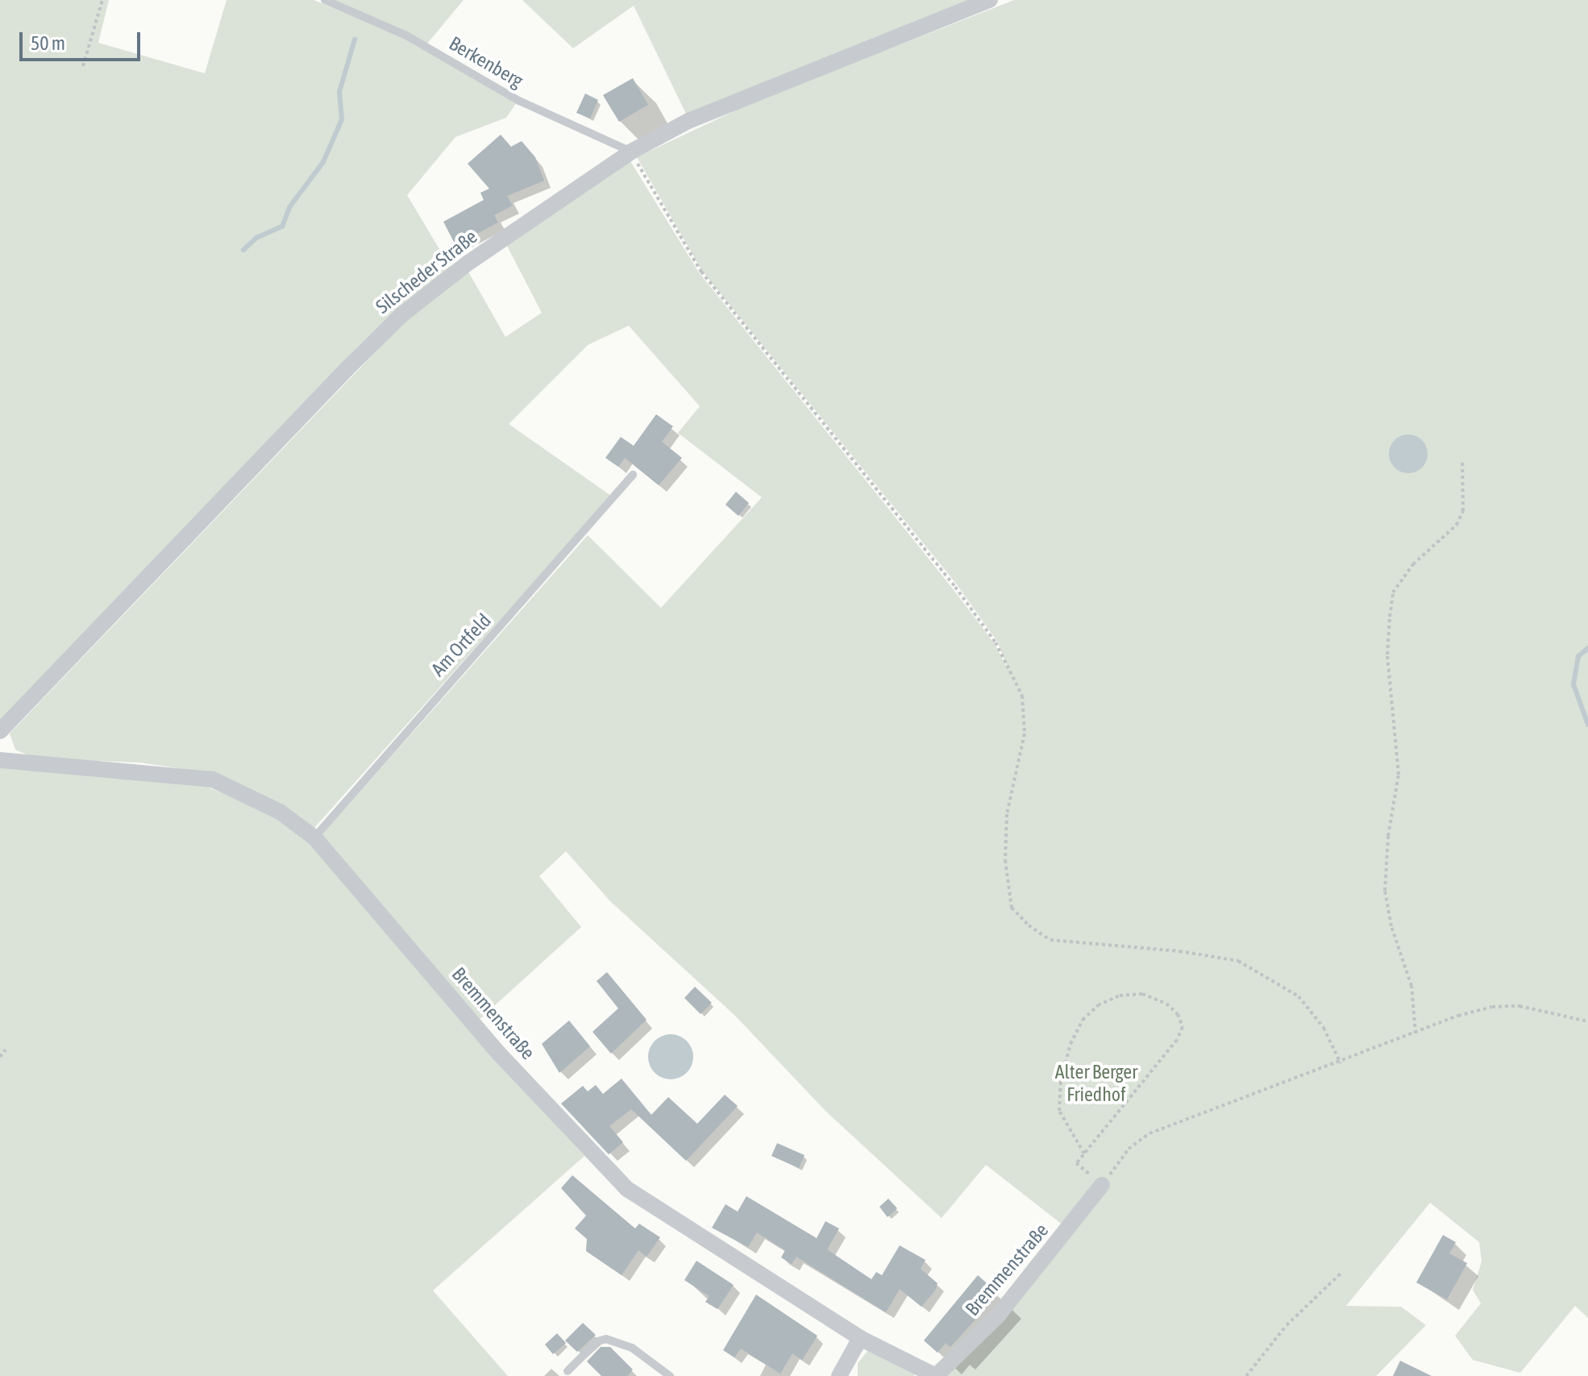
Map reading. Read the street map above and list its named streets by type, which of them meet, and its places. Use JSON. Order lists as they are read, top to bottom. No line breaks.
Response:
{"streets":{"street":["Silscheder Straße","Bremmenstraße"],"lane":["Berkenberg","Am Ortfeld"]},"crossings":[["Berkenberg","Silscheder Straße"],["Am Ortfeld","Bremmenstraße"]],"parks":["Alter Berger Friedhof"],"scale_bar":"50 m"}
